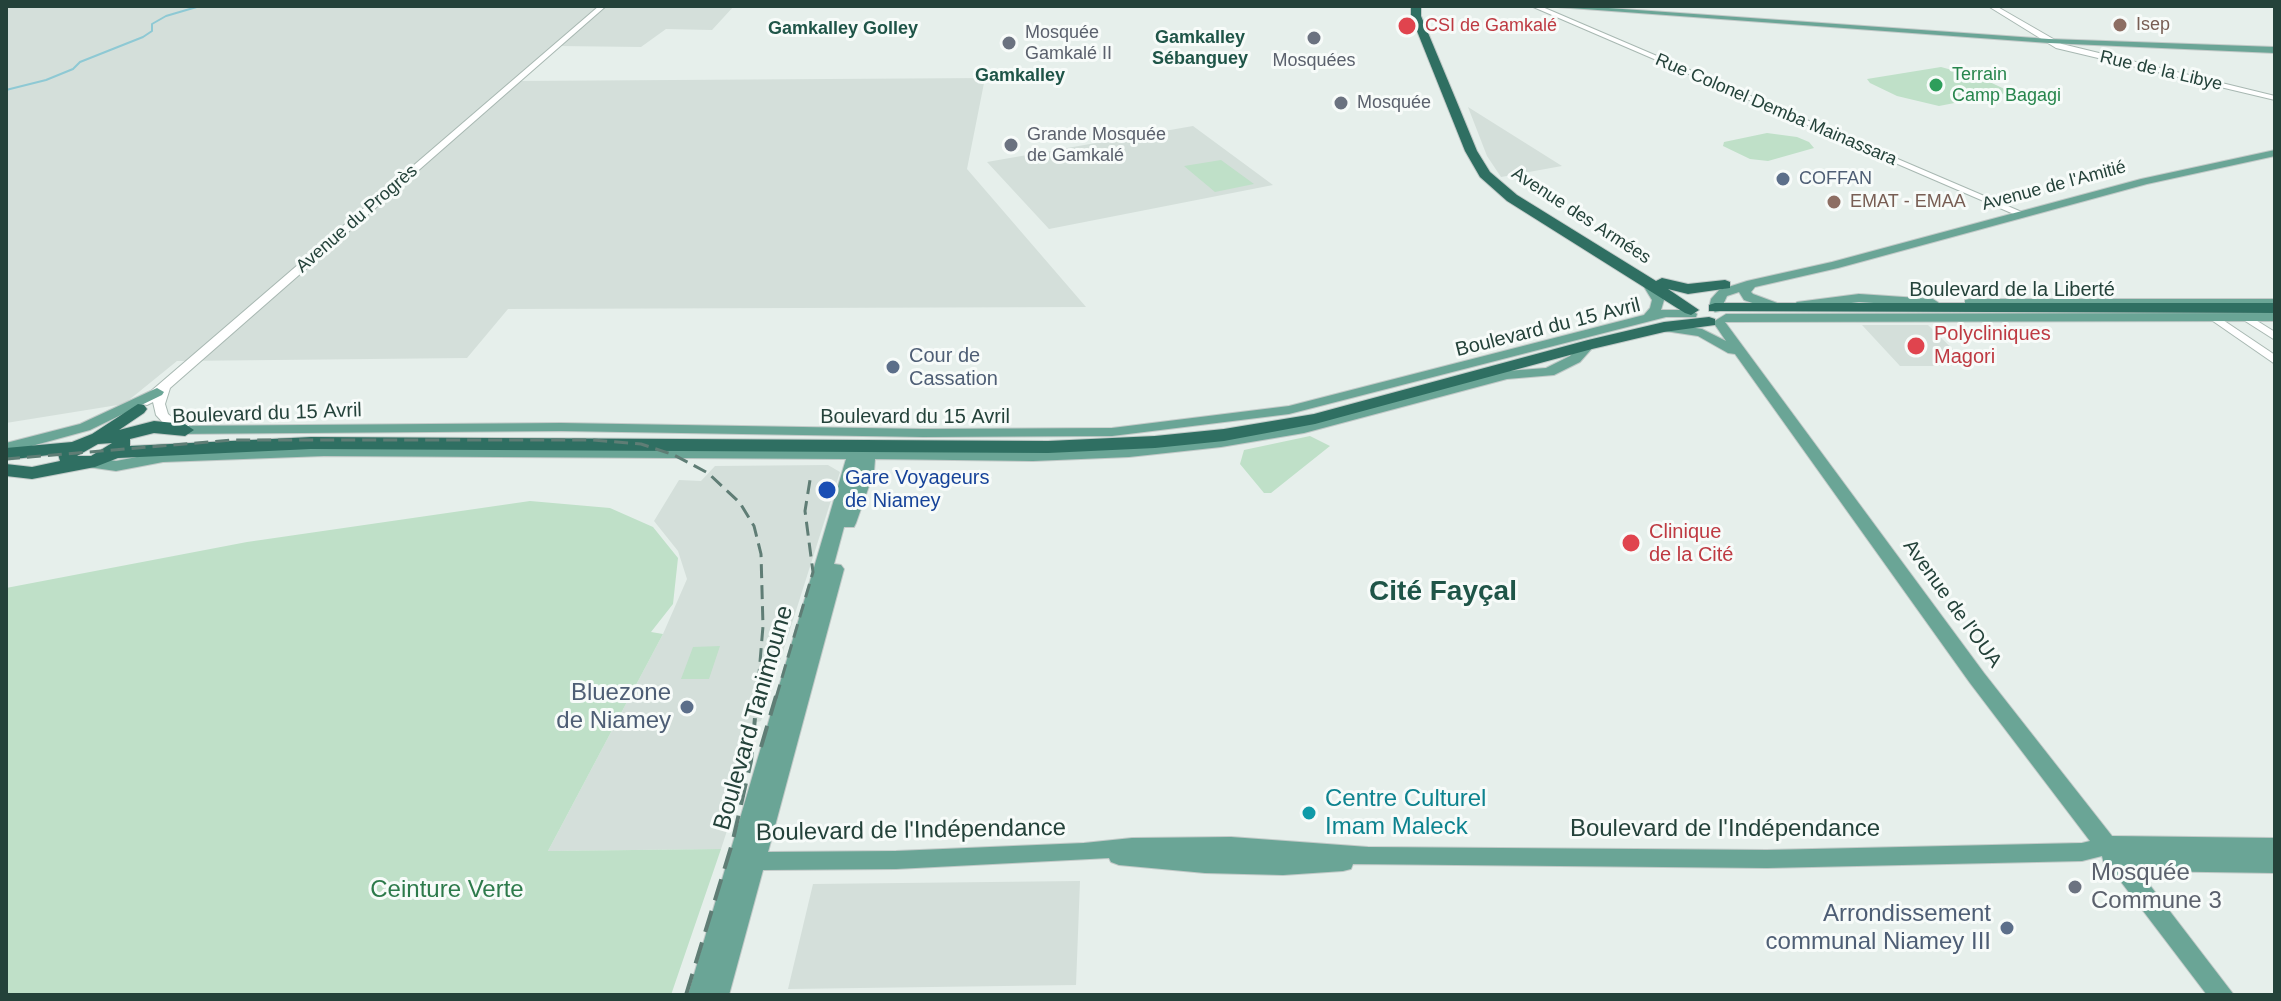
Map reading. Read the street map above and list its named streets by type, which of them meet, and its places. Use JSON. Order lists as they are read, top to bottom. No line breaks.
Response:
{"streets":{"highway":["Avenue des Armées","Boulevard de la Liberté","Boulevard du 15 Avril"],"main road":["Avenue de l'Amitié","Avenue de l'OUA","Boulevard Tanimoune","Boulevard de l'Indépendance"],"street":["Rue de la Libye","Rue Colonel Demba Mainassara","Avenue du Progrès"]},"crossings":[["Rue Colonel Demba Mainassara","Avenue de l'Amitié"],["Avenue de l'Amitié","Avenue des Armées"],["Avenue de l'Amitié","Boulevard de la Liberté"],["Avenue de l'Amitié","Boulevard du 15 Avril"],["Avenue de l'Amitié","Avenue de l'OUA"],["Avenue des Armées","Boulevard de la Liberté"],["Avenue des Armées","Boulevard du 15 Avril"],["Avenue des Armées","Avenue de l'OUA"],["Boulevard de la Liberté","Boulevard du 15 Avril"],["Boulevard de la Liberté","Avenue de l'OUA"],["Boulevard du 15 Avril","Avenue de l'OUA"],["Boulevard du 15 Avril","Boulevard Tanimoune"],["Avenue de l'OUA","Boulevard de l'Indépendance"],["Boulevard Tanimoune","Boulevard de l'Indépendance"]],"districts":["Gamkalley Golley","Gamkalley Sébanguey","Gamkalley","Cité Fayçal"],"parks":["Ceinture Verte"],"places":["Isep","CSI de Gamkalé","Mosquées","Mosquée Gamkalé II","Terrain Camp Bagagi","Mosquée","Grande Mosquée de Gamkalé","COFFAN","EMAT - EMAA","Polycliniques Magori","Cour de Cassation","Gare Voyageurs de Niamey","Clinique de la Cité","Bluezone de Niamey","Centre Culturel Imam Maleck","Mosquée Commune 3","Arrondissement communal Niamey III"]}
